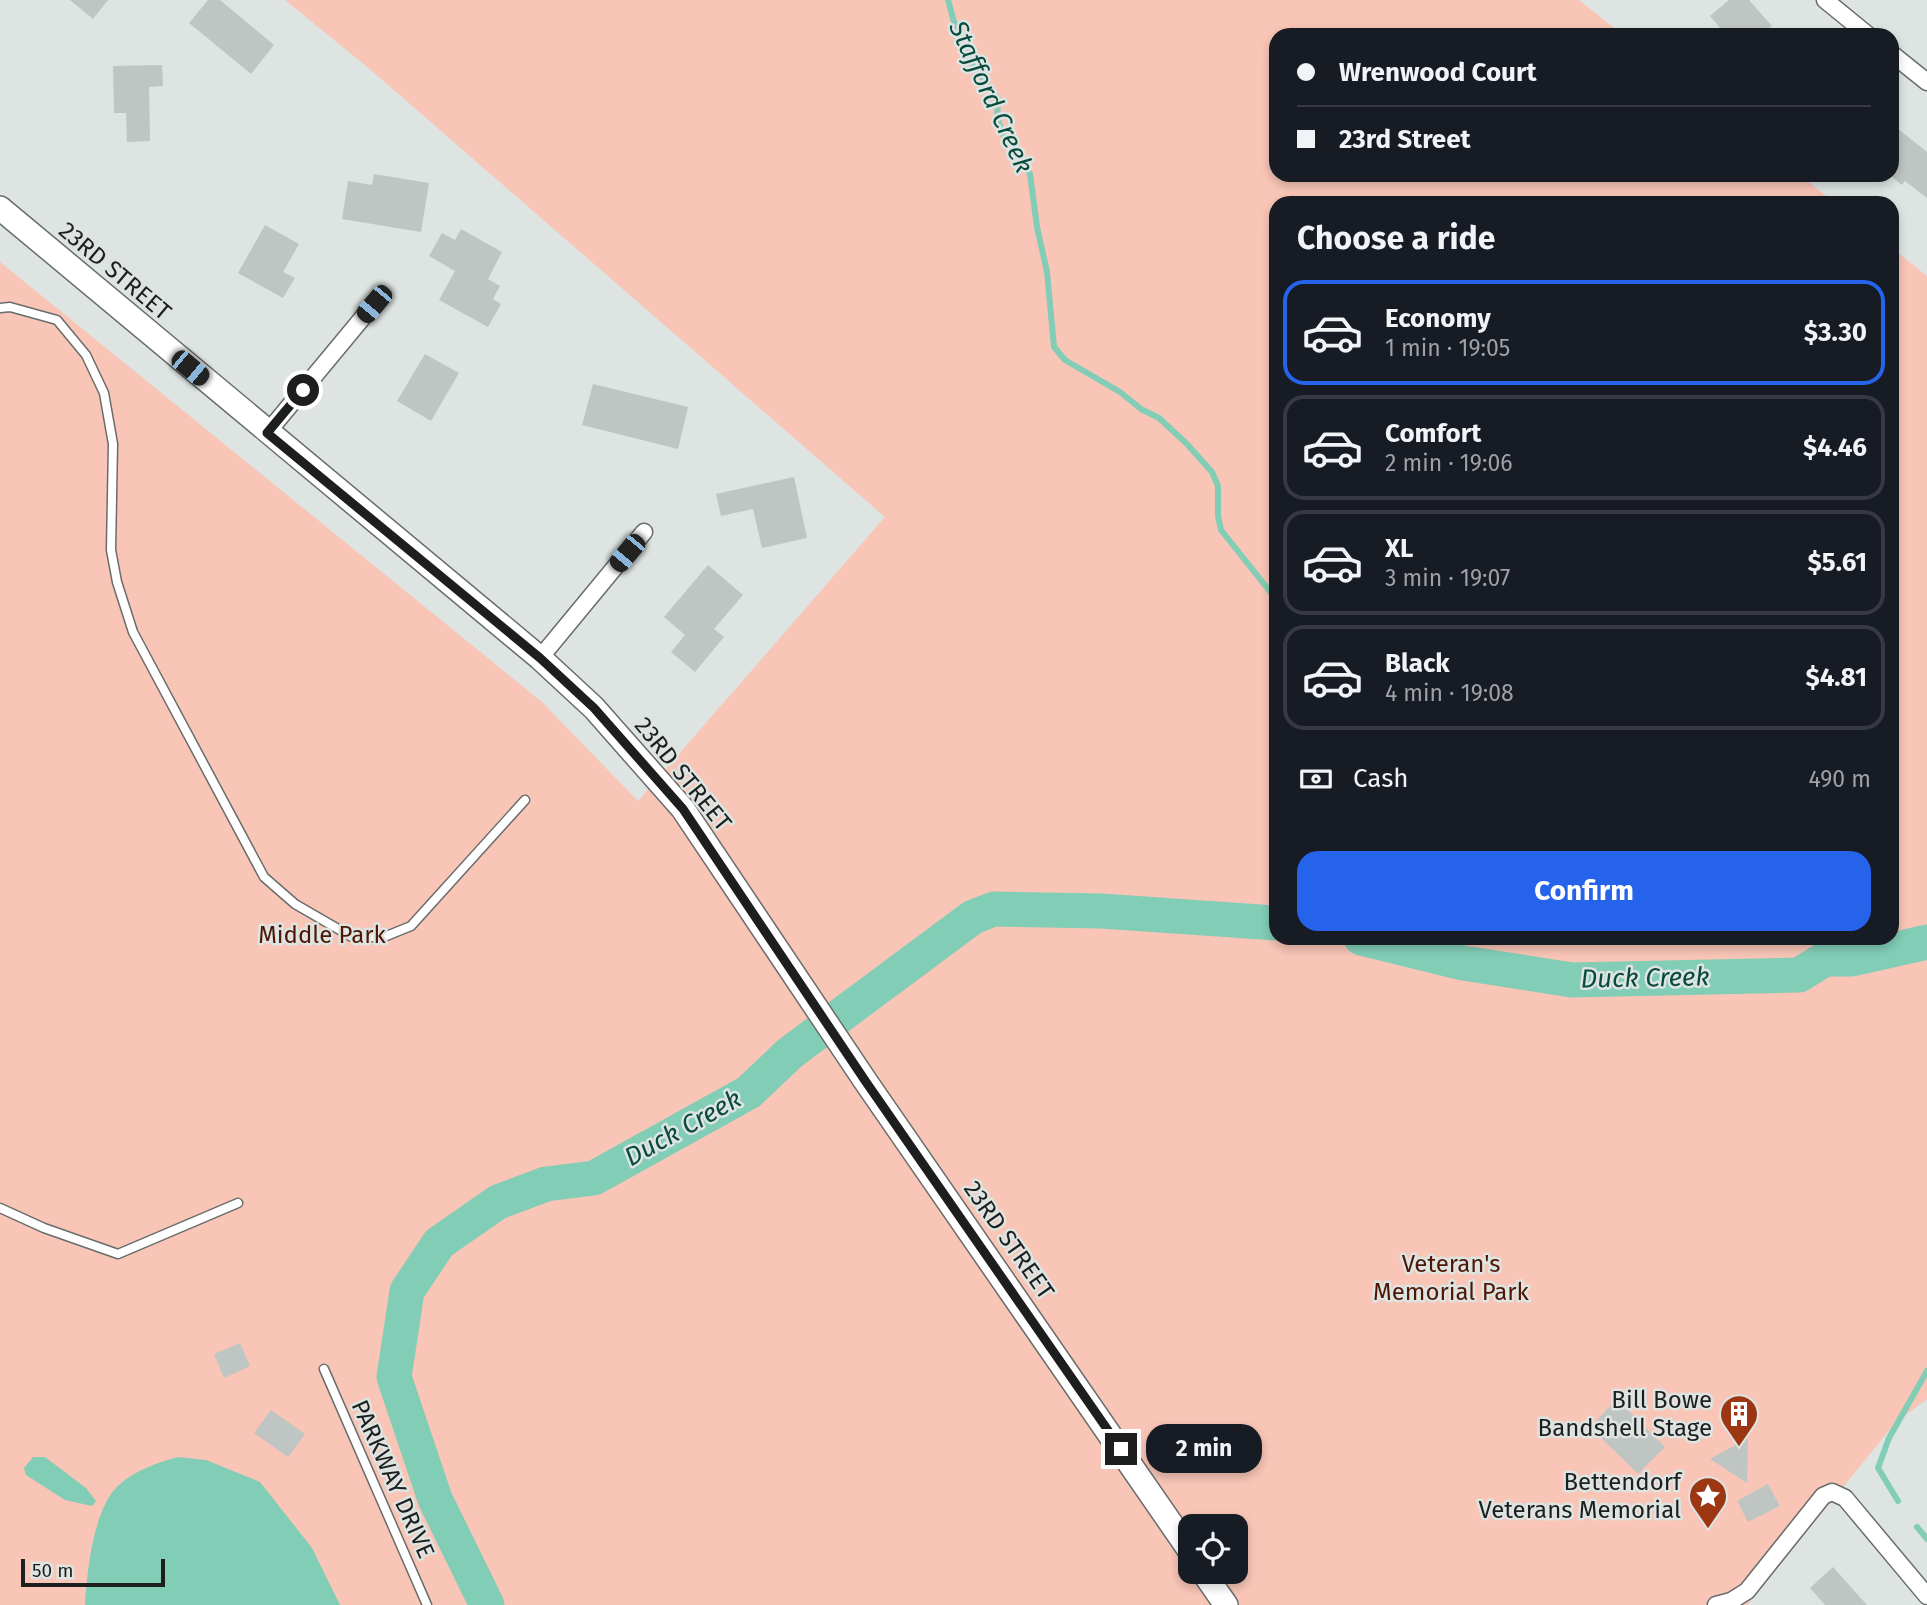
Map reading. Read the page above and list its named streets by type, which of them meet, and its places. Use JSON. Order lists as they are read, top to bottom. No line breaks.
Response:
{"streets":{"street":["23RD STREET"],"lane":["PARKWAY DRIVE"]},"water":["Stafford Creek","Duck Creek"],"parks":["Middle Park","Veteran's Memorial Park"],"places":{"building":["Bill Bowe Bandshell Stage"],"place":["Bettendorf Veterans Memorial"]},"scale_bar":"50 m","page":{"banner":["Wrenwood Court","23rd Street"],"heading":"Choose a ride","list":[{"name":"Economy","note":"1 min · 19:05","value":"$3.30"},{"name":"Comfort","note":"2 min · 19:06","value":"$4.46"},{"name":"XL","note":"3 min · 19:07","value":"$5.61"},{"name":"Black","note":"4 min · 19:08","value":"$4.81"}],"pay":["Cash","490 m"],"buttons":"Confirm","bubble":"2 min","scale":"50 m"}}
